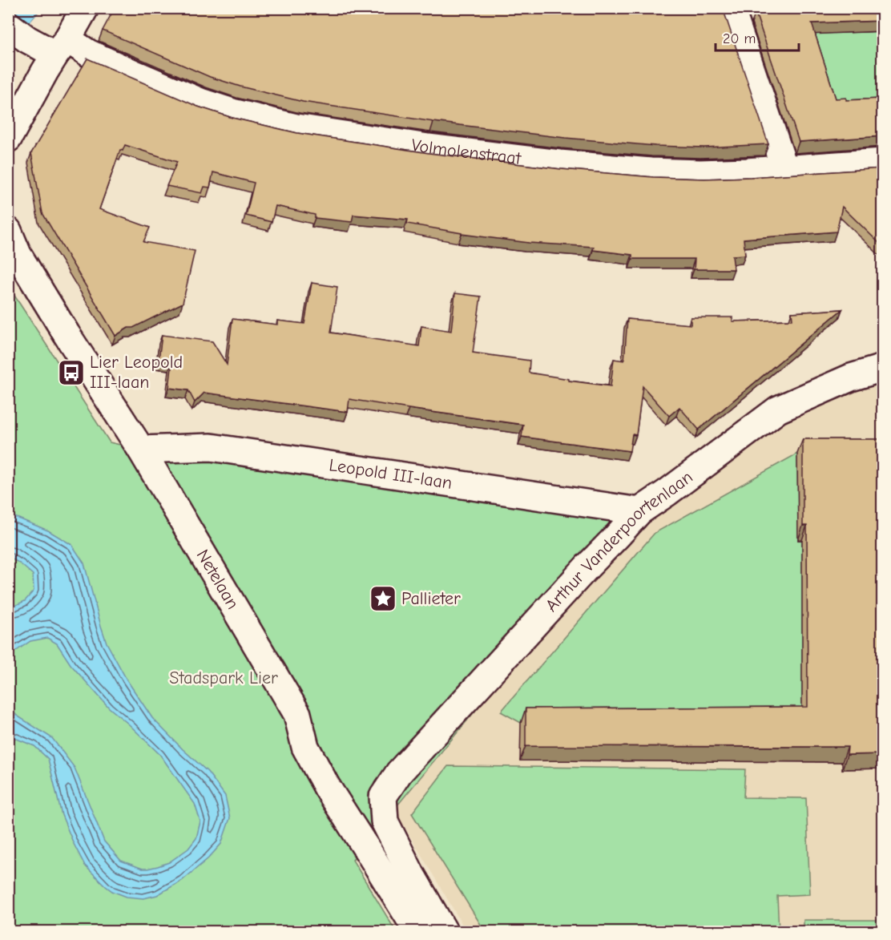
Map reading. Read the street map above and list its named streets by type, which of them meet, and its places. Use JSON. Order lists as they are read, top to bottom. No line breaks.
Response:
{"streets":{"street":["Volmolenstraat","Leopold III-laan","Arthur Vanderpoortenlaan","Netelaan"]},"crossings":[["Leopold III-laan","Arthur Vanderpoortenlaan"],["Leopold III-laan","Netelaan"]],"parks":["Stadspark Lier"],"places":{"bus stop":["Lier Leopold III-laan"],"place":["Pallieter"]},"scale_bar":"20 m"}
